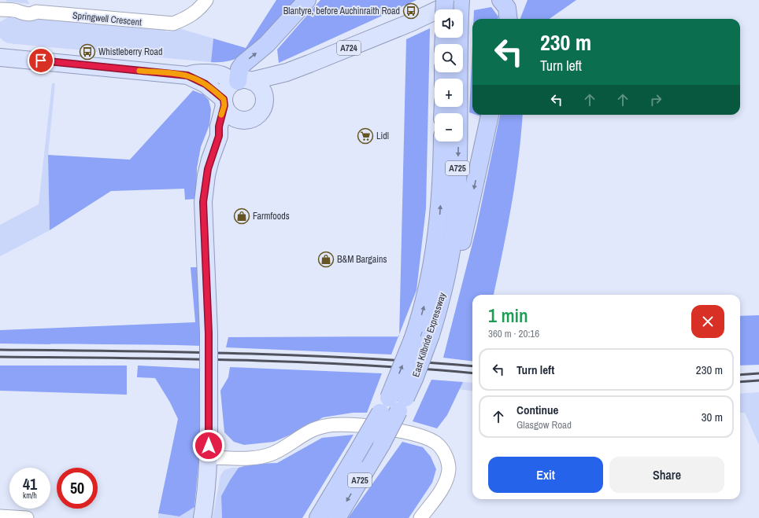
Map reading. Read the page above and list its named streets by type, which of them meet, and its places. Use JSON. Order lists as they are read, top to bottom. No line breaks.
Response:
{"streets":{"highway":["A725","East Kilbride Expressway"],"main road":["A724"],"street":["Springwell Crescent"]},"crossings":[["A725","East Kilbride Expressway"]],"places":{"bus stop":["Blantyre, before Auchinraith Road","Whistleberry Road"],"supermarket":["Lidl"],"shop":["Farmfoods","B&M Bargains"]},"page":{"map_buttons":["+","−"],"turn":["230 m","Turn left"],"heading":["1 min","360 m · 20:16"],"list":[{"name":"Turn left","value":"230 m"},{"name":"Continue","note":"Glasgow Road","value":"30 m"}],"buttons":["Exit","Share"],"speed":"41 km/h","limit":"50"}}
